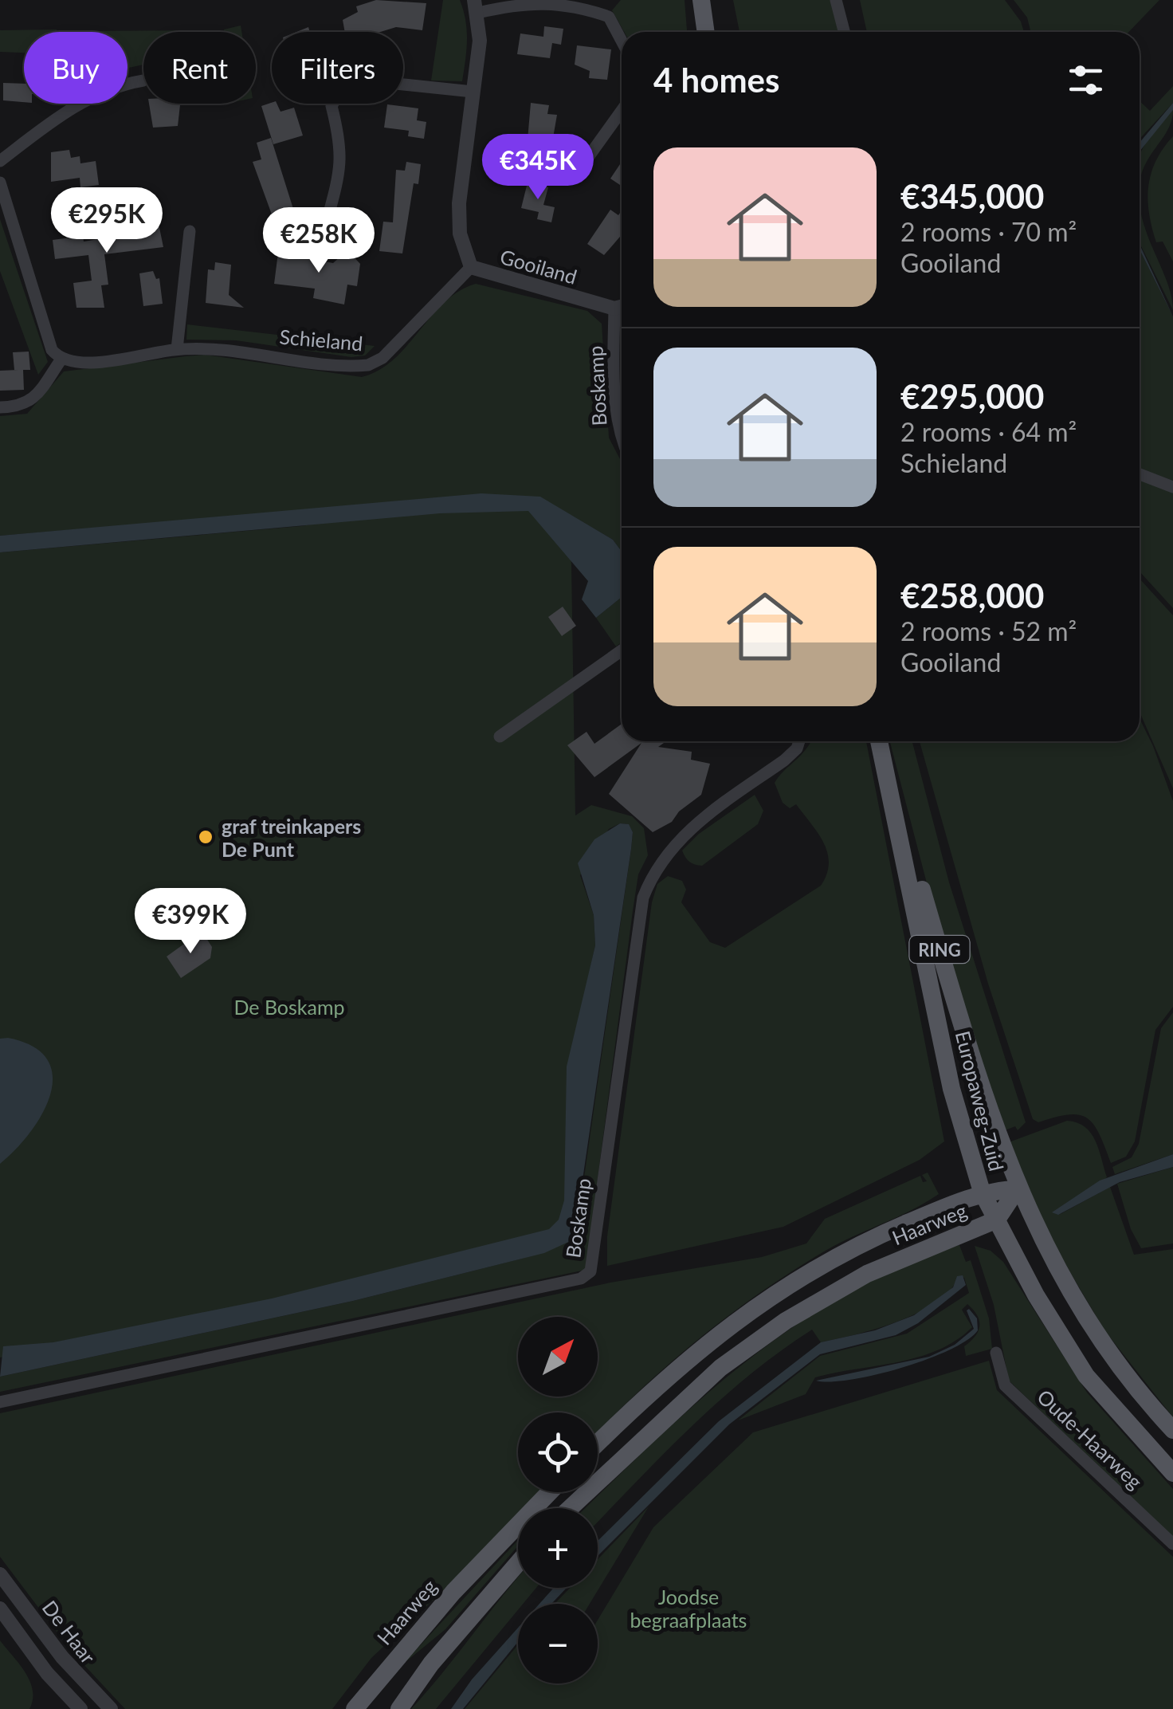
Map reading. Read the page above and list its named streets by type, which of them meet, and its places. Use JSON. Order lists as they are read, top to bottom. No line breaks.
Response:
{"streets":{"main road":["RING","Europaweg-Zuid","Haarweg"],"street":["Gooiland","Schieland","Boskamp","Oude-Haarweg","De Haar"]},"crossings":[["Gooiland","Schieland"],["Gooiland","Boskamp"],["Europaweg-Zuid","Haarweg"]],"parks":["De Boskamp","Joodse begraafplaats"],"places":["graf treinkapers De Punt"],"north":"top right","page":{"chip":["Buy","Rent","Filters"],"heading":"4 homes","list":[{"name":"€345,000","note":"2 rooms · 70 m² · Gooiland"},{"name":"€295,000","note":"2 rooms · 64 m² · Schieland"},{"name":"€258,000","note":"2 rooms · 52 m² · Gooiland"}],"price":["€345K","€295K","€258K","€399K"],"map_buttons":["+","−"]}}
